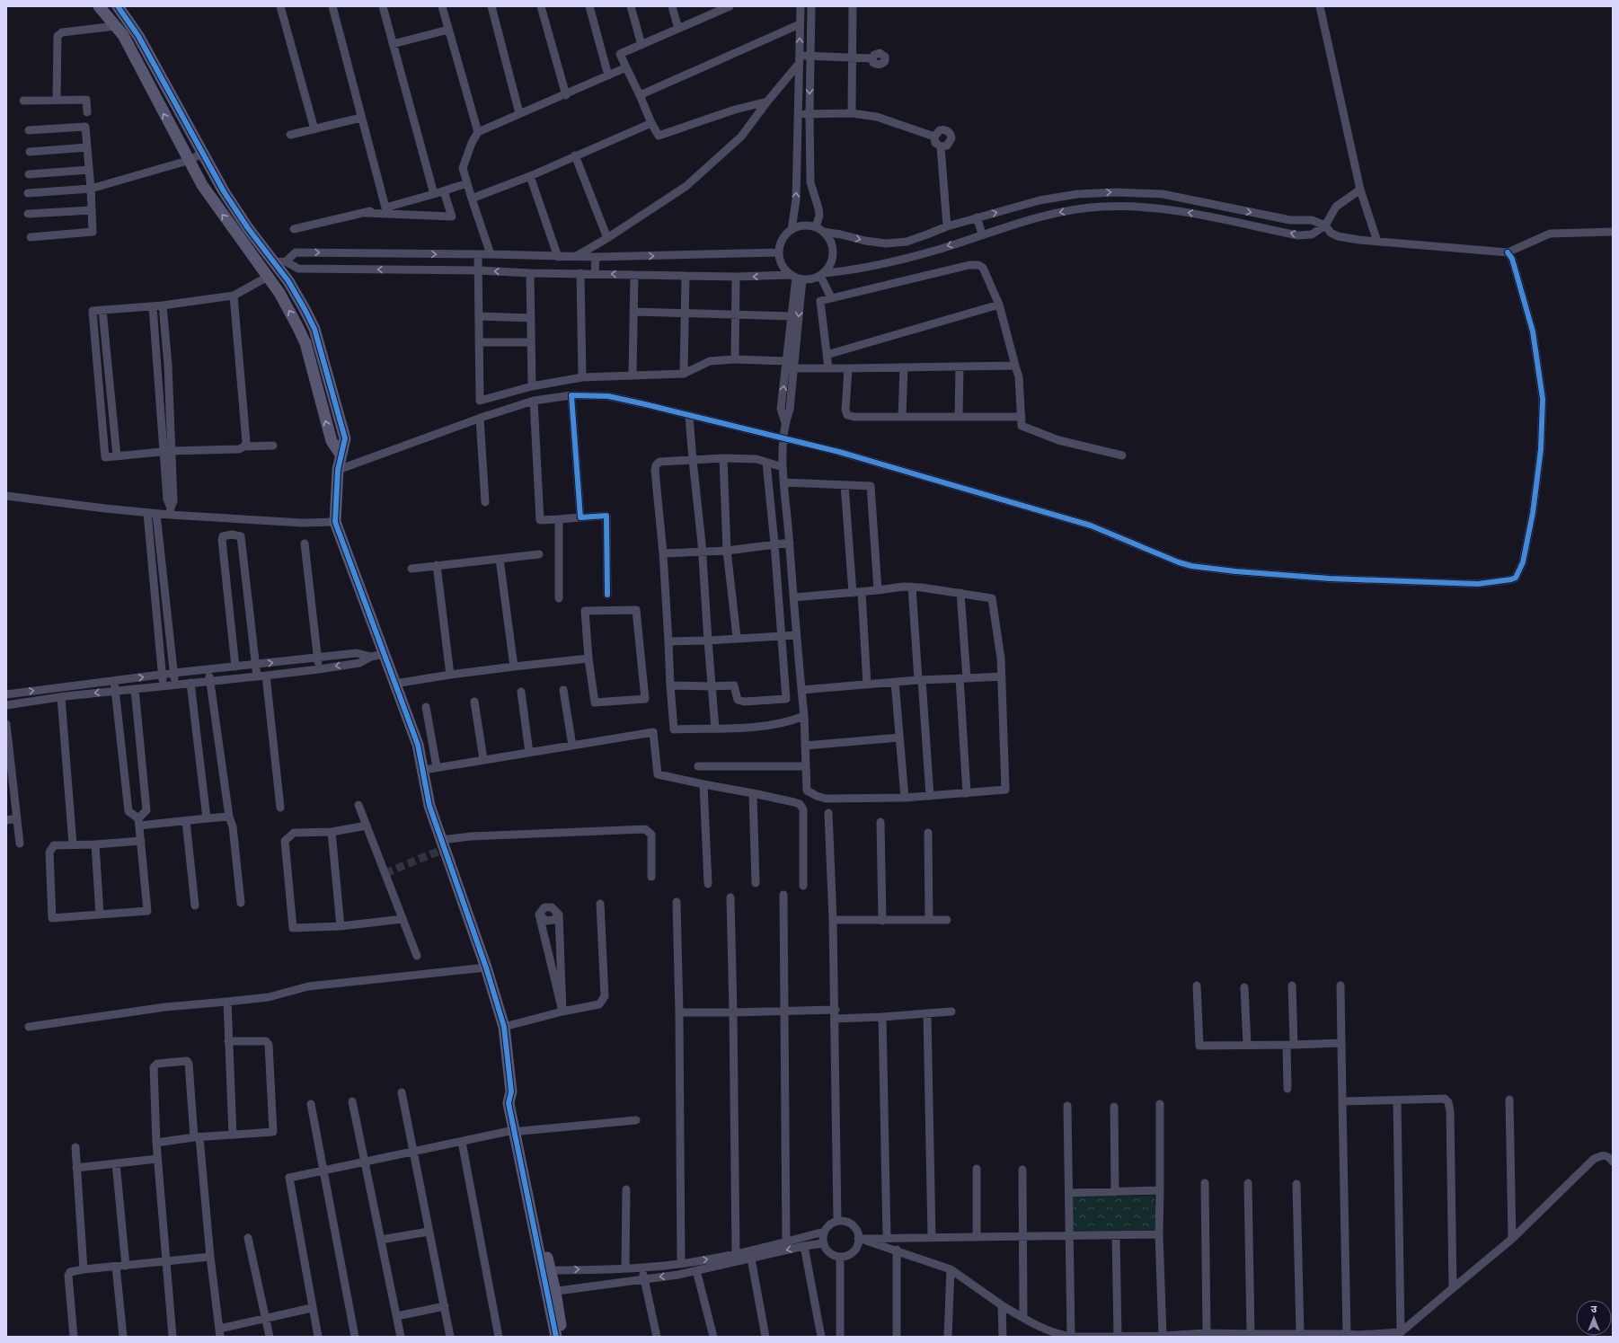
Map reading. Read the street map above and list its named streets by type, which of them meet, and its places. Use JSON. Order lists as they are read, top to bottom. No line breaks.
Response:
{"north":"top"}
